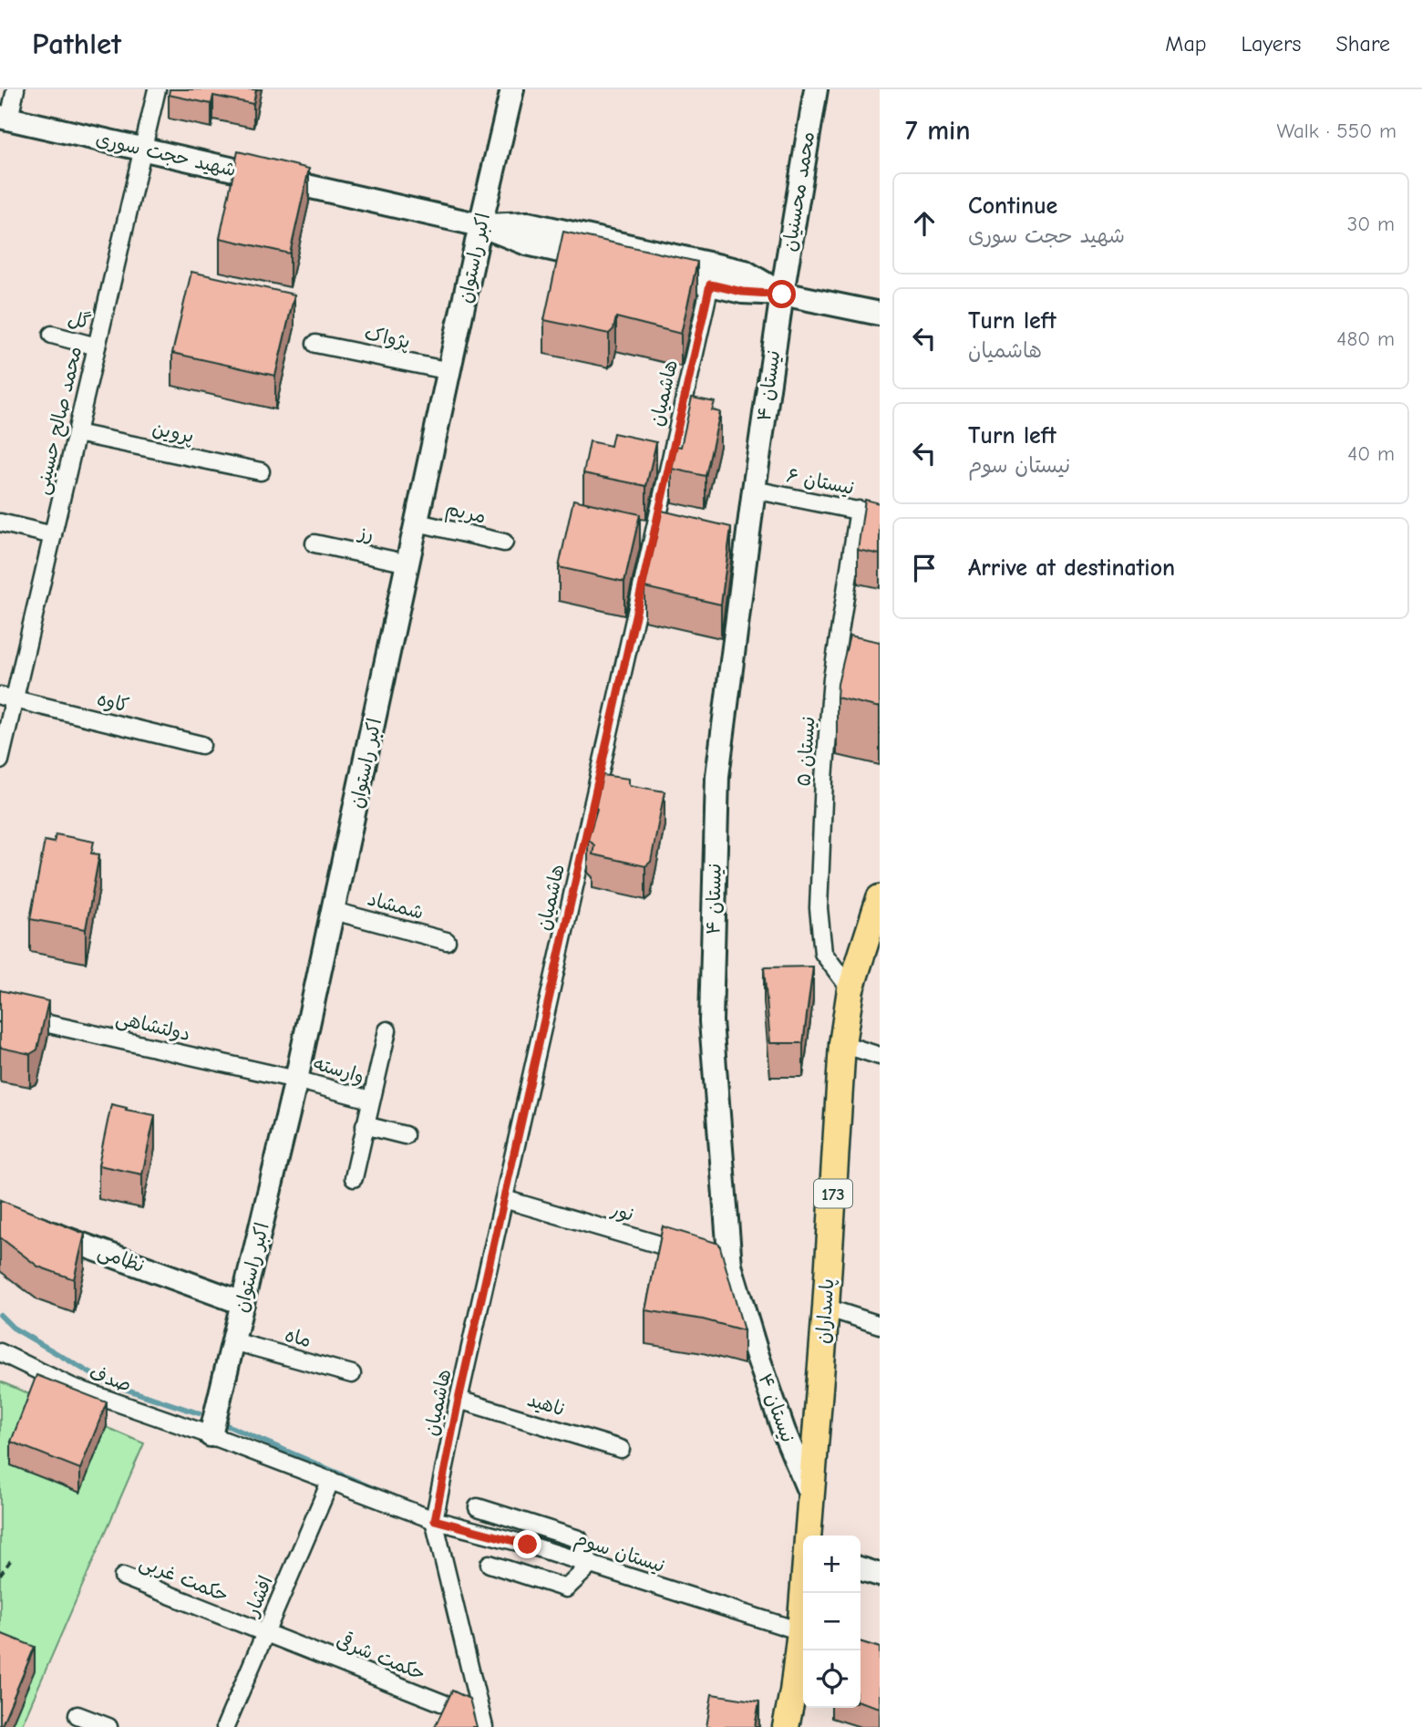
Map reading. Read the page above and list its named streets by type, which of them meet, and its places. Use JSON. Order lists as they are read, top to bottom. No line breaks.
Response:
{"streets":{"main road":["173","پاسداران"],"street":["شهید حجت سوری","محمد محسنیان","اکبر راستوان","گل","پژواک","نیستان ۴","هاشمیان","محمد صالح حسینی","پروین","نیستان ۶","مریم","رز","کاوه","نیستان ۵","شمشاد","دولتشاهی","وارسته","نور","نظامی","ماه","صدف","ناهید","نیستان سوم","حکمت غربی","افشار","حکمت شرقی"]},"crossings":[["شهید حجت سوری","محمد محسنیان"],["شهید حجت سوری","اکبر راستوان"],["شهید حجت سوری","نیستان ۴"],["شهید حجت سوری","هاشمیان"],["شهید حجت سوری","محمد صالح حسینی"],["محمد محسنیان","نیستان ۴"],["اکبر راستوان","پژواک"],["اکبر راستوان","مریم"],["اکبر راستوان","رز"],["اکبر راستوان","شمشاد"],["اکبر راستوان","دولتشاهی"],["اکبر راستوان","وارسته"],["اکبر راستوان","نظامی"],["اکبر راستوان","ماه"],["اکبر راستوان","صدف"],["اکبر راستوان","نیستان سوم"],["گل","محمد صالح حسینی"],["نیستان ۴","نیستان ۶"],["نیستان ۴","پاسداران"],["هاشمیان","نور"],["هاشمیان","ناهید"],["هاشمیان","نیستان سوم"],["محمد صالح حسینی","پروین"],["محمد صالح حسینی","کاوه"],["نیستان ۶","نیستان ۵"],["نیستان ۵","پاسداران"],["دولتشاهی","وارسته"],["پاسداران","نیستان سوم"],["صدف","نیستان سوم"],["نیستان سوم","افشار"],["حکمت غربی","افشار"],["حکمت غربی","حکمت شرقی"],["افشار","حکمت شرقی"]],"page":{"header":"Pathlet","nav":["Map","Layers","Share"],"heading":["7 min","Walk · 550 m"],"list":[["Continue","شهید حجت سوری","30 m"],["Turn left","هاشمیان","480 m"],["Turn left","نیستان سوم","40 m"],"Arrive at destination"],"map_buttons":["+","−"]}}
